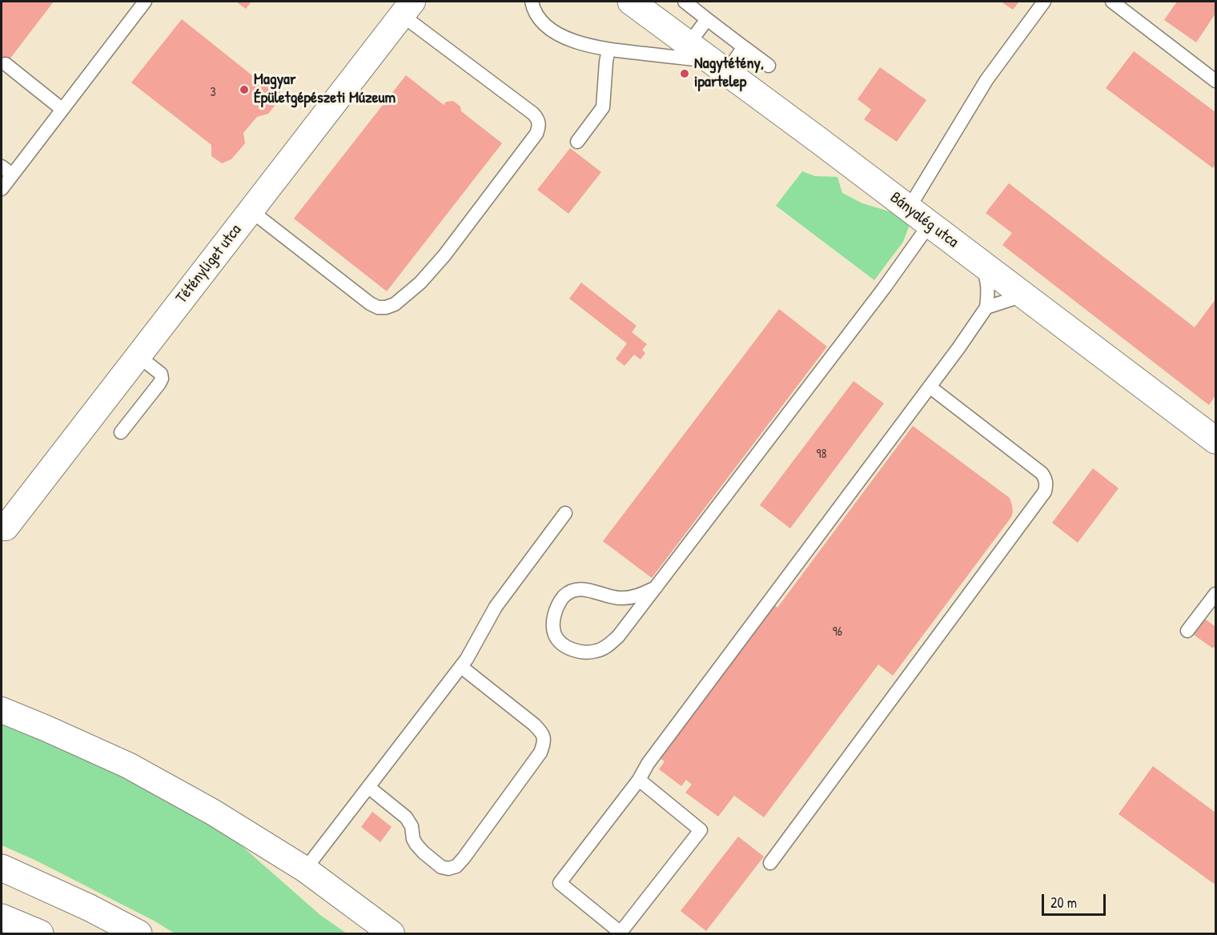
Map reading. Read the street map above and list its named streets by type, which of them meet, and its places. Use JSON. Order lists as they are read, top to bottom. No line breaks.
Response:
{"streets":{"main road":["Bányalég utca"],"street":["Tétényliget utca"]},"places":["Nagytétény, ipartelep","Magyar Épületgépészeti Múzeum"],"house_numbers":["3","98","96"],"scale_bar":"20 m"}
